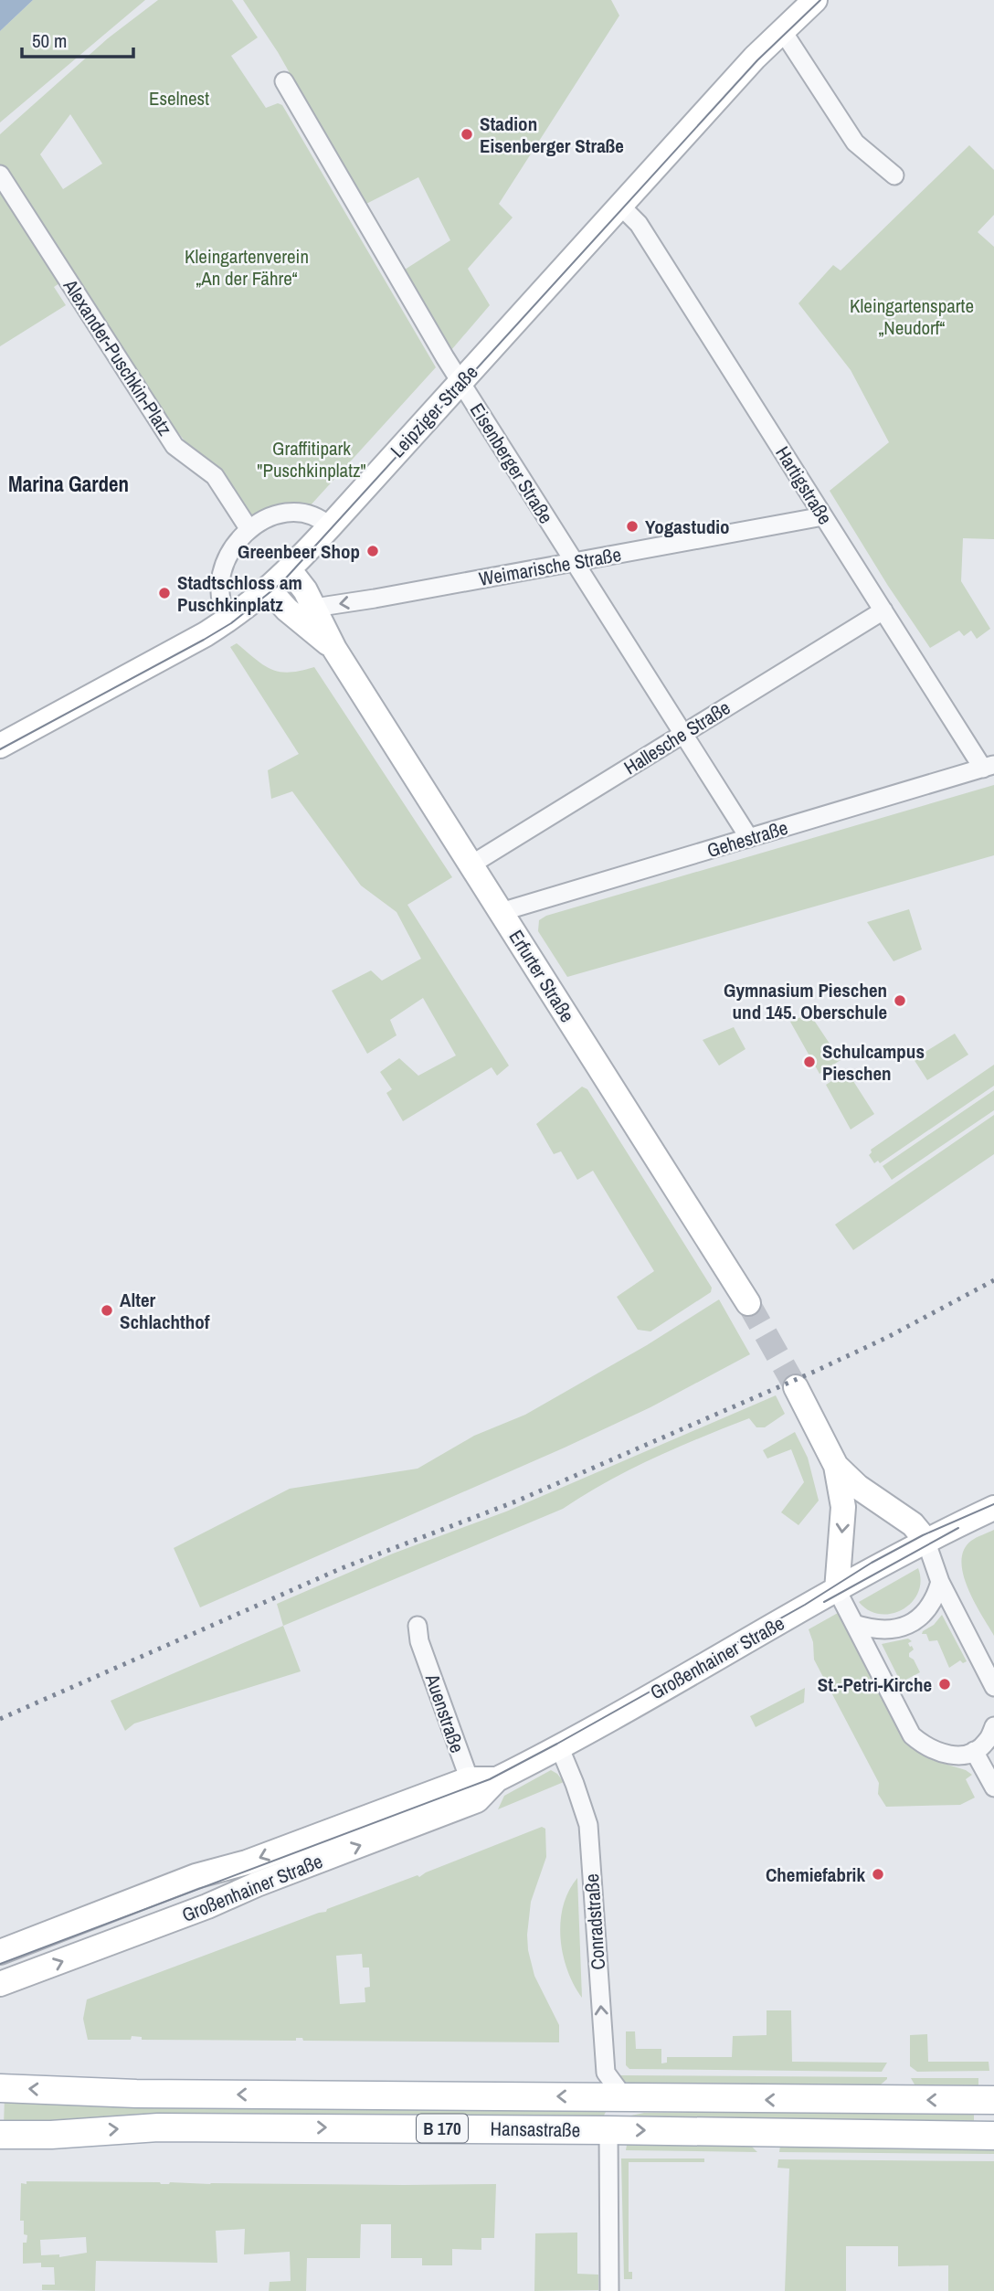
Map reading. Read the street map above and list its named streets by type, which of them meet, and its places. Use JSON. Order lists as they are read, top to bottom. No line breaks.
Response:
{"streets":{"main road":["Leipziger Straße","Erfurter Straße","Großenhainer Straße","B 170","Hansastraße"],"street":["Alexander-Puschkin-Platz","Eisenberger Straße","Hartigstraße","Weimarische Straße","Hallesche Straße","Gehestraße","Auenstraße","Conradstraße"]},"crossings":[["Leipziger Straße","Eisenberger Straße"],["Leipziger Straße","Hartigstraße"],["Leipziger Straße","Erfurter Straße"],["Eisenberger Straße","Weimarische Straße"],["Eisenberger Straße","Hallesche Straße"],["Eisenberger Straße","Gehestraße"],["Hartigstraße","Weimarische Straße"],["Hartigstraße","Hallesche Straße"],["Hartigstraße","Gehestraße"],["Weimarische Straße","Erfurter Straße"],["Hallesche Straße","Erfurter Straße"],["Gehestraße","Erfurter Straße"],["Großenhainer Straße","Auenstraße"],["Großenhainer Straße","Conradstraße"],["Conradstraße","Hansastraße"]],"one_way":["Weimarische Straße","Conradstraße"],"districts":["Marina Garden"],"parks":["Eselnest","Kleingartenverein „An der Fähre“","Kleingartensparte „Neudorf“","Graffitipark \"Puschkinplatz\""],"places":["Stadion Eisenberger Straße","Yogastudio","Greenbeer Shop","Stadtschloss am Puschkinplatz","Gymnasium Pieschen und 145. Oberschule","Schulcampus Pieschen","Alter Schlachthof","St.-Petri-Kirche","Chemiefabrik"],"scale_bar":"50 m"}
